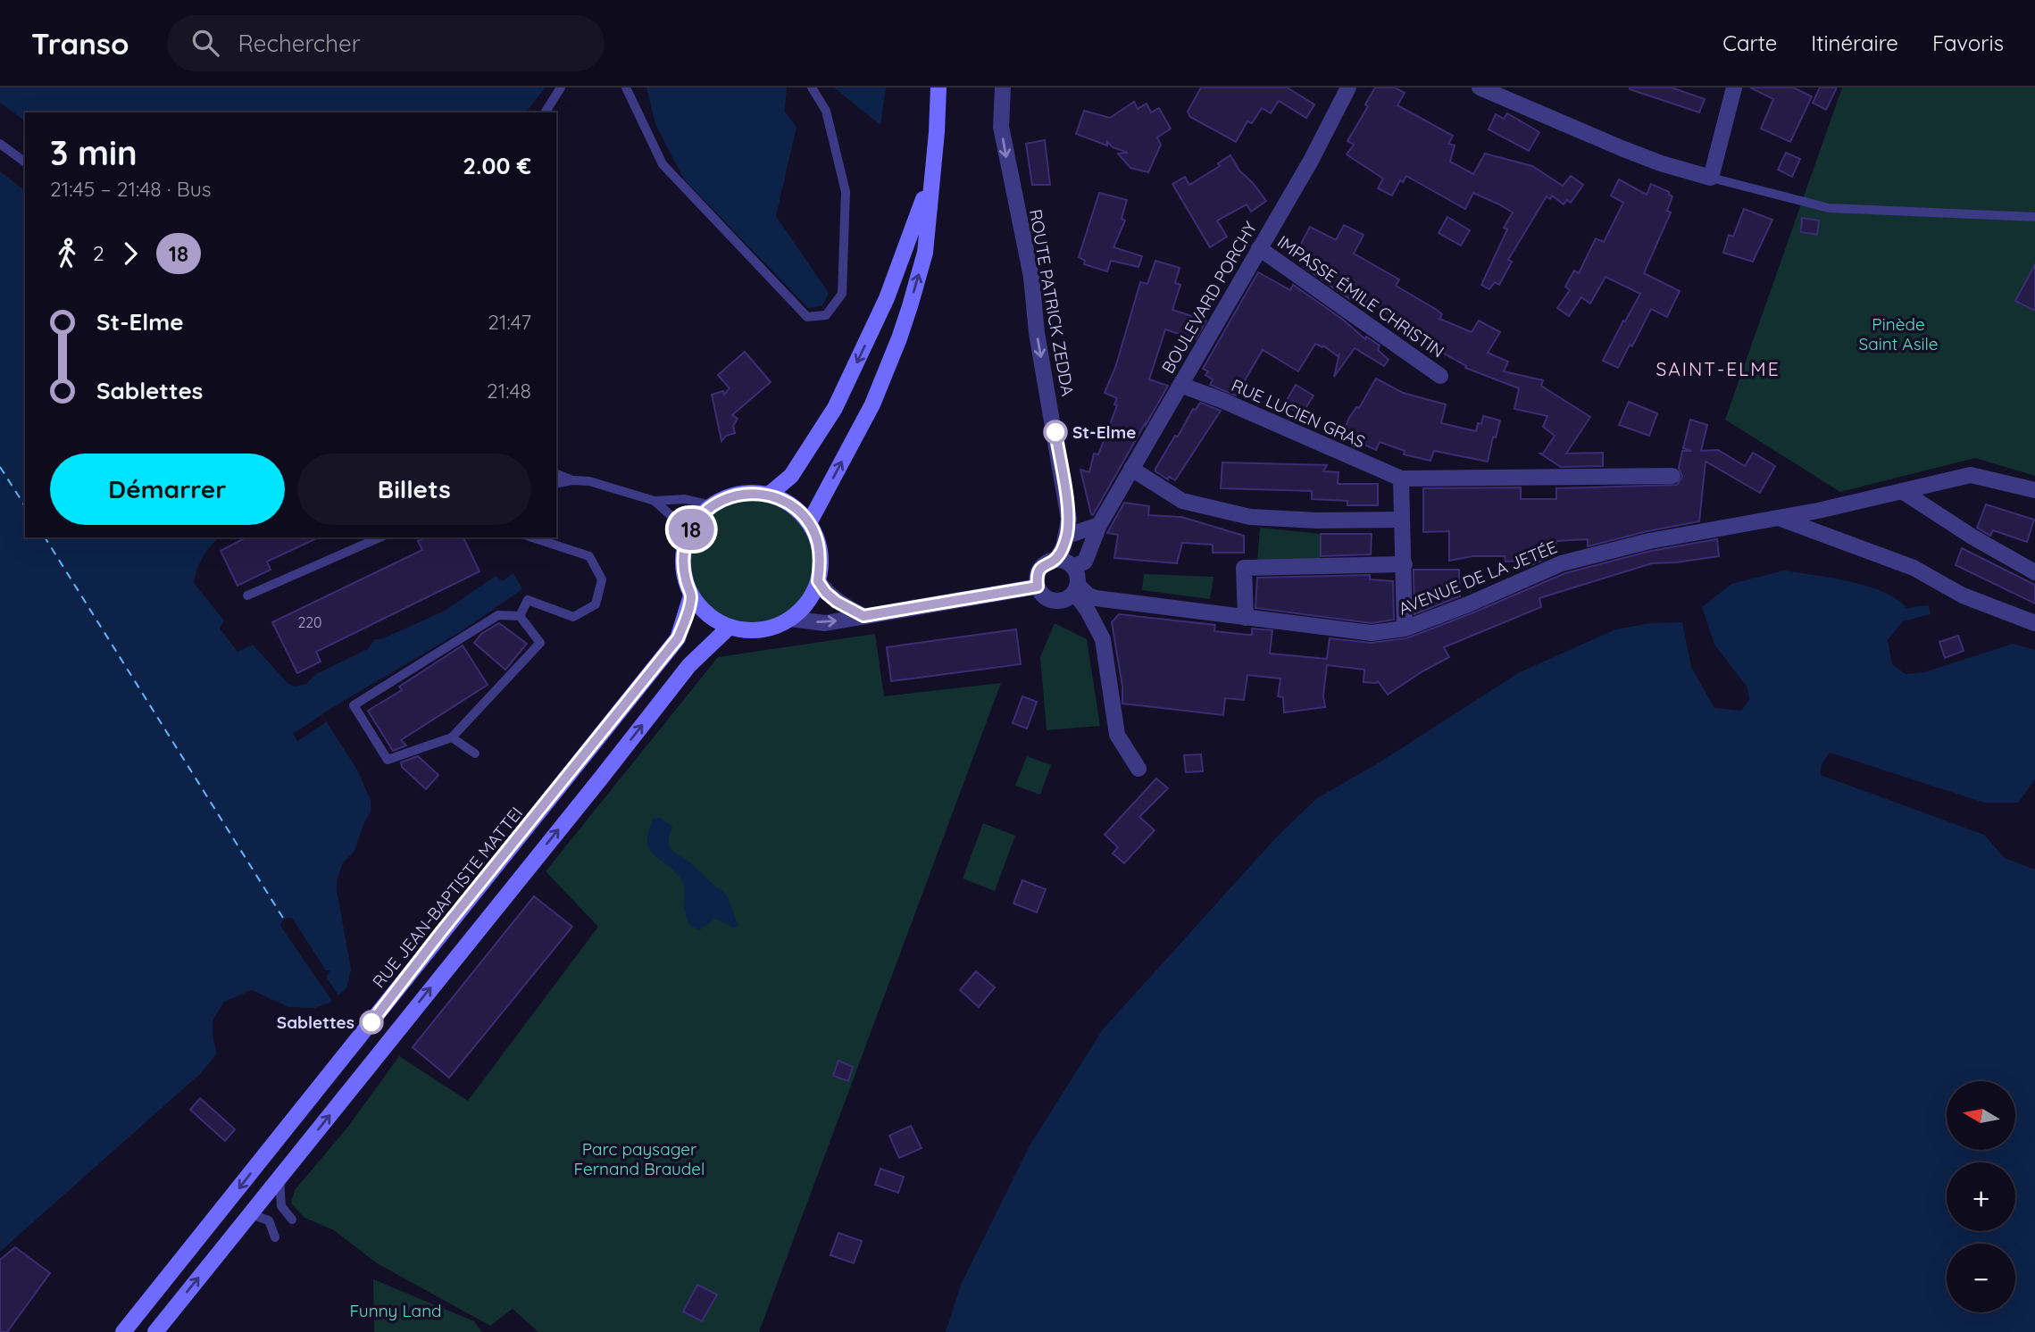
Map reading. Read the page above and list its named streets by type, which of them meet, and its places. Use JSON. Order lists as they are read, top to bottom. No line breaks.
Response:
{"streets":{"main road":["RUE JEAN-BAPTISTE MATTEI"],"street":["IMPASSE ÉMILE CHRISTIN","BOULEVARD PORCHY","ROUTE PATRICK ZEDDA","RUE LUCIEN GRAS","AVENUE DE LA JETÉE"]},"crossings":[["IMPASSE ÉMILE CHRISTIN","BOULEVARD PORCHY"],["BOULEVARD PORCHY","ROUTE PATRICK ZEDDA"],["BOULEVARD PORCHY","RUE LUCIEN GRAS"],["BOULEVARD PORCHY","AVENUE DE LA JETÉE"],["ROUTE PATRICK ZEDDA","AVENUE DE LA JETÉE"]],"one_way":["ROUTE PATRICK ZEDDA"],"districts":["SAINT-ELME"],"parks":["Pinède Saint Asile","Parc paysager Fernand Braudel","Funny Land"],"places":["St-Elme","Sablettes"],"lines":["bus line 18"],"house_numbers":["220"],"north":"left","page":{"header":"Transo","search":"Rechercher","nav":["Carte","Itinéraire","Favoris"],"on_map":"18","heading":["3 min","21:45 – 21:48 · Bus","2.00 €"],"legs":["2","18"],"list":[{"name":"St-Elme","value":"21:47"},{"name":"Sablettes","value":"21:48"}],"buttons":["Démarrer","Billets"],"map_buttons":["+","−"]}}
